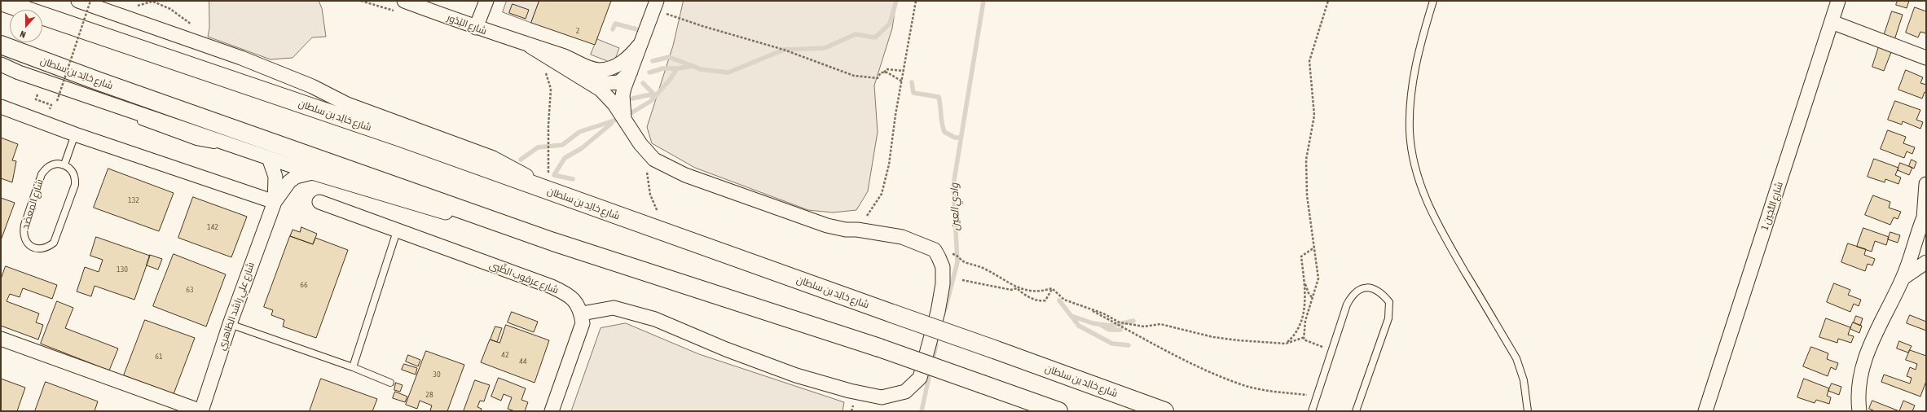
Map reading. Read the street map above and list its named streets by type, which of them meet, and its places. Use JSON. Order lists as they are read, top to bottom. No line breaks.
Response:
{"streets":{"main road":["شارع خالِد بن سلطان"],"street":["شارع البُدُور","شارع اللُّجَين 1","شارع عرقوب الظَّبِي","شارع علي راشد الظاهري"],"lane":["شارع المِعضَد"]},"water":["وادي العين"],"house_numbers":["2","132","142","130","66","63","42","61","44","30","28"],"north":"bottom"}
